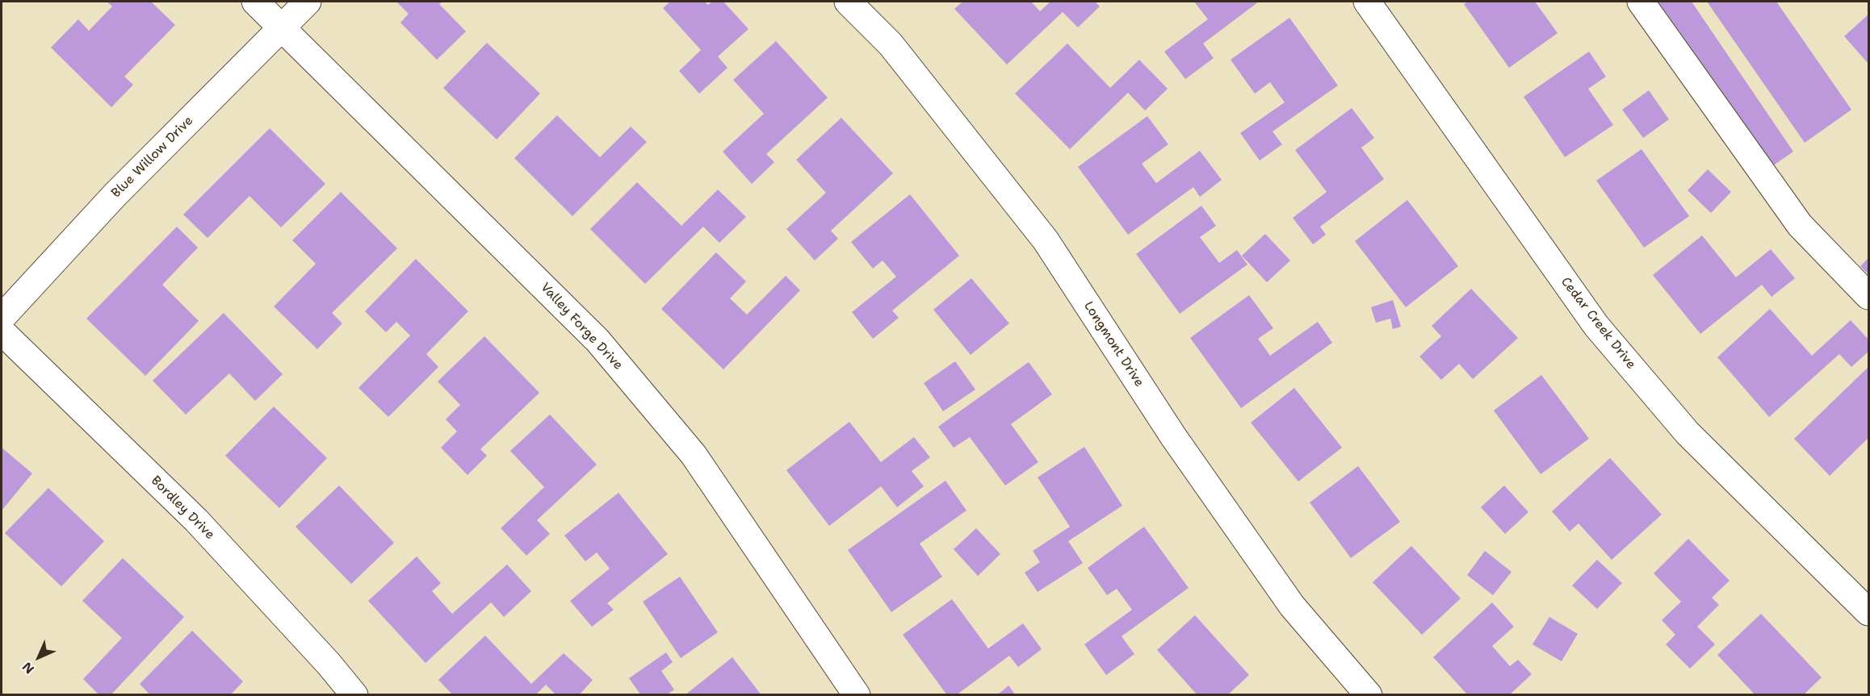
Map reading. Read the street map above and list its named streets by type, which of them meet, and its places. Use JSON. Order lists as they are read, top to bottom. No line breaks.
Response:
{"streets":{"street":["Blue Willow Drive","Cedar Creek Drive","Valley Forge Drive","Longmont Drive","Bordley Drive"]},"crossings":[["Blue Willow Drive","Valley Forge Drive"]],"north":"bottom left"}
